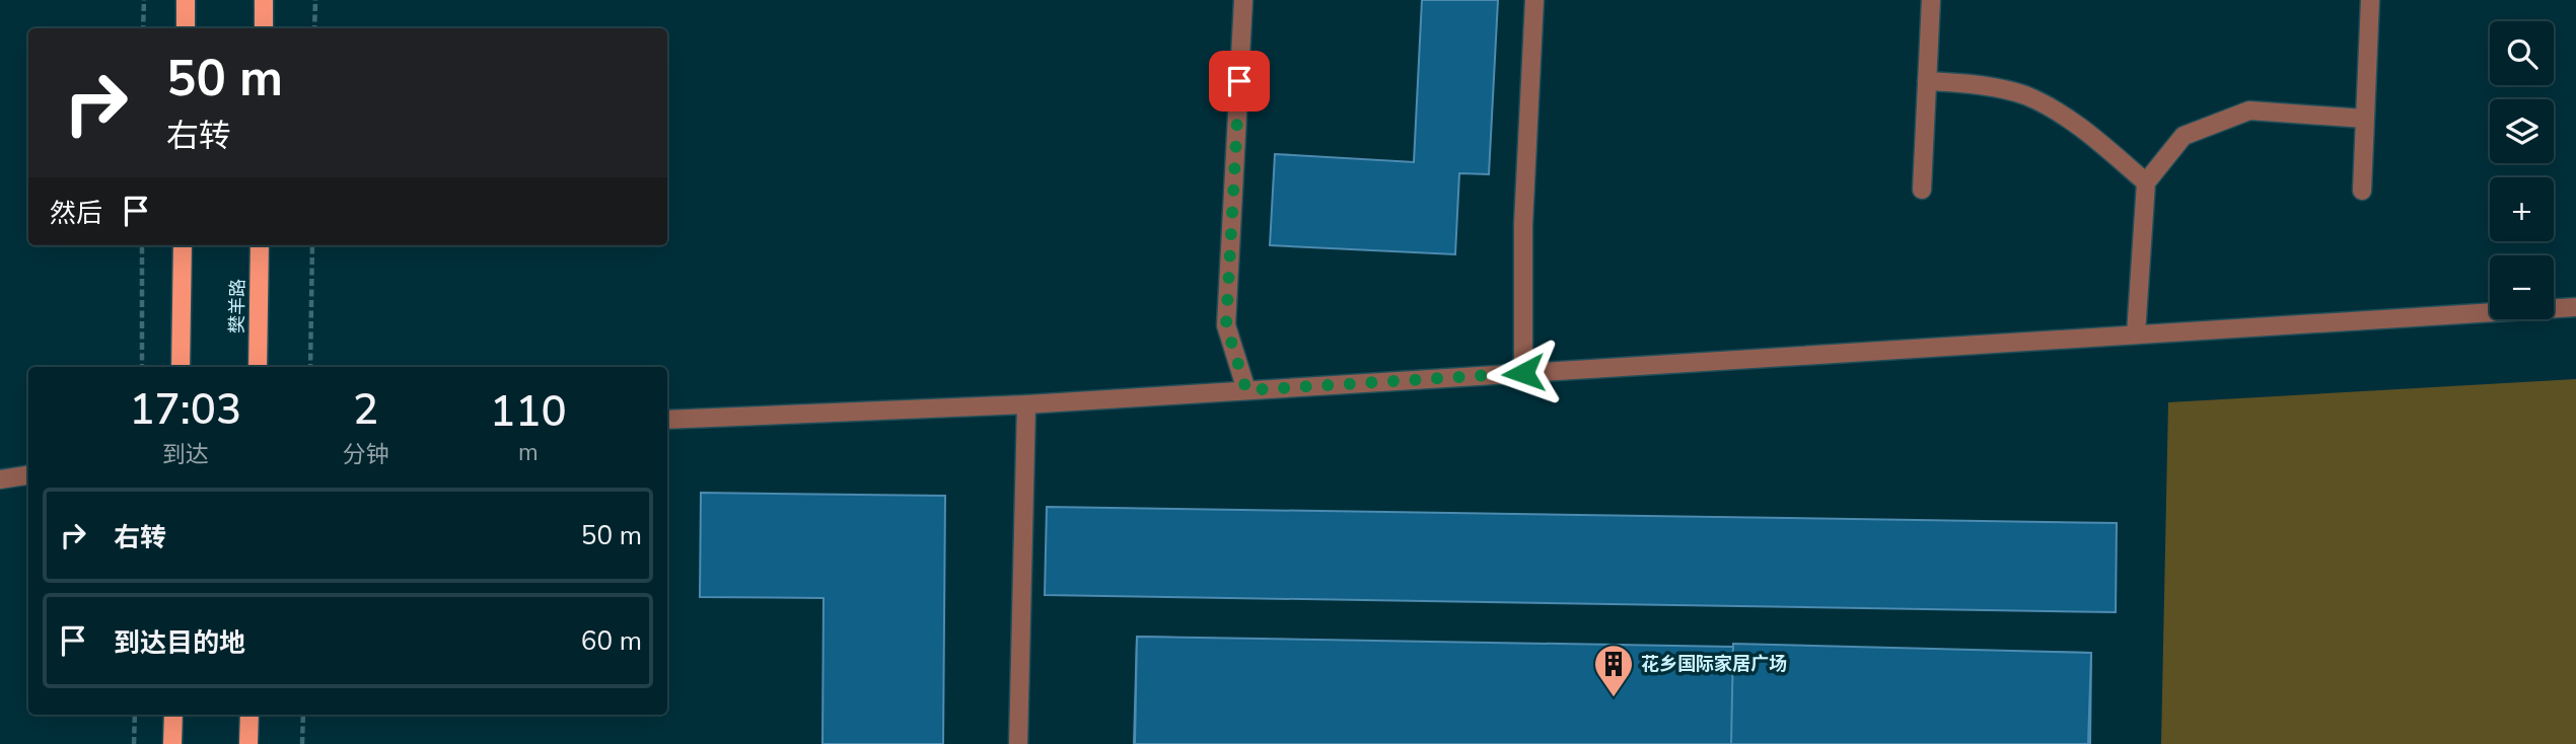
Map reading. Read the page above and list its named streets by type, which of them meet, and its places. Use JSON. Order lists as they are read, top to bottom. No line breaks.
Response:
{"streets":{"main road":["樊羊路"]},"places":{"building":["花乡国际家居广场"]},"page":{"map_buttons":["+","−"],"turn":["50 m","右转"],"then":"然后","eta":["17:03","到达","2","分钟","110","m"],"list":[{"name":"右转","value":"50 m"},{"name":"到达目的地","value":"60 m"}]}}
